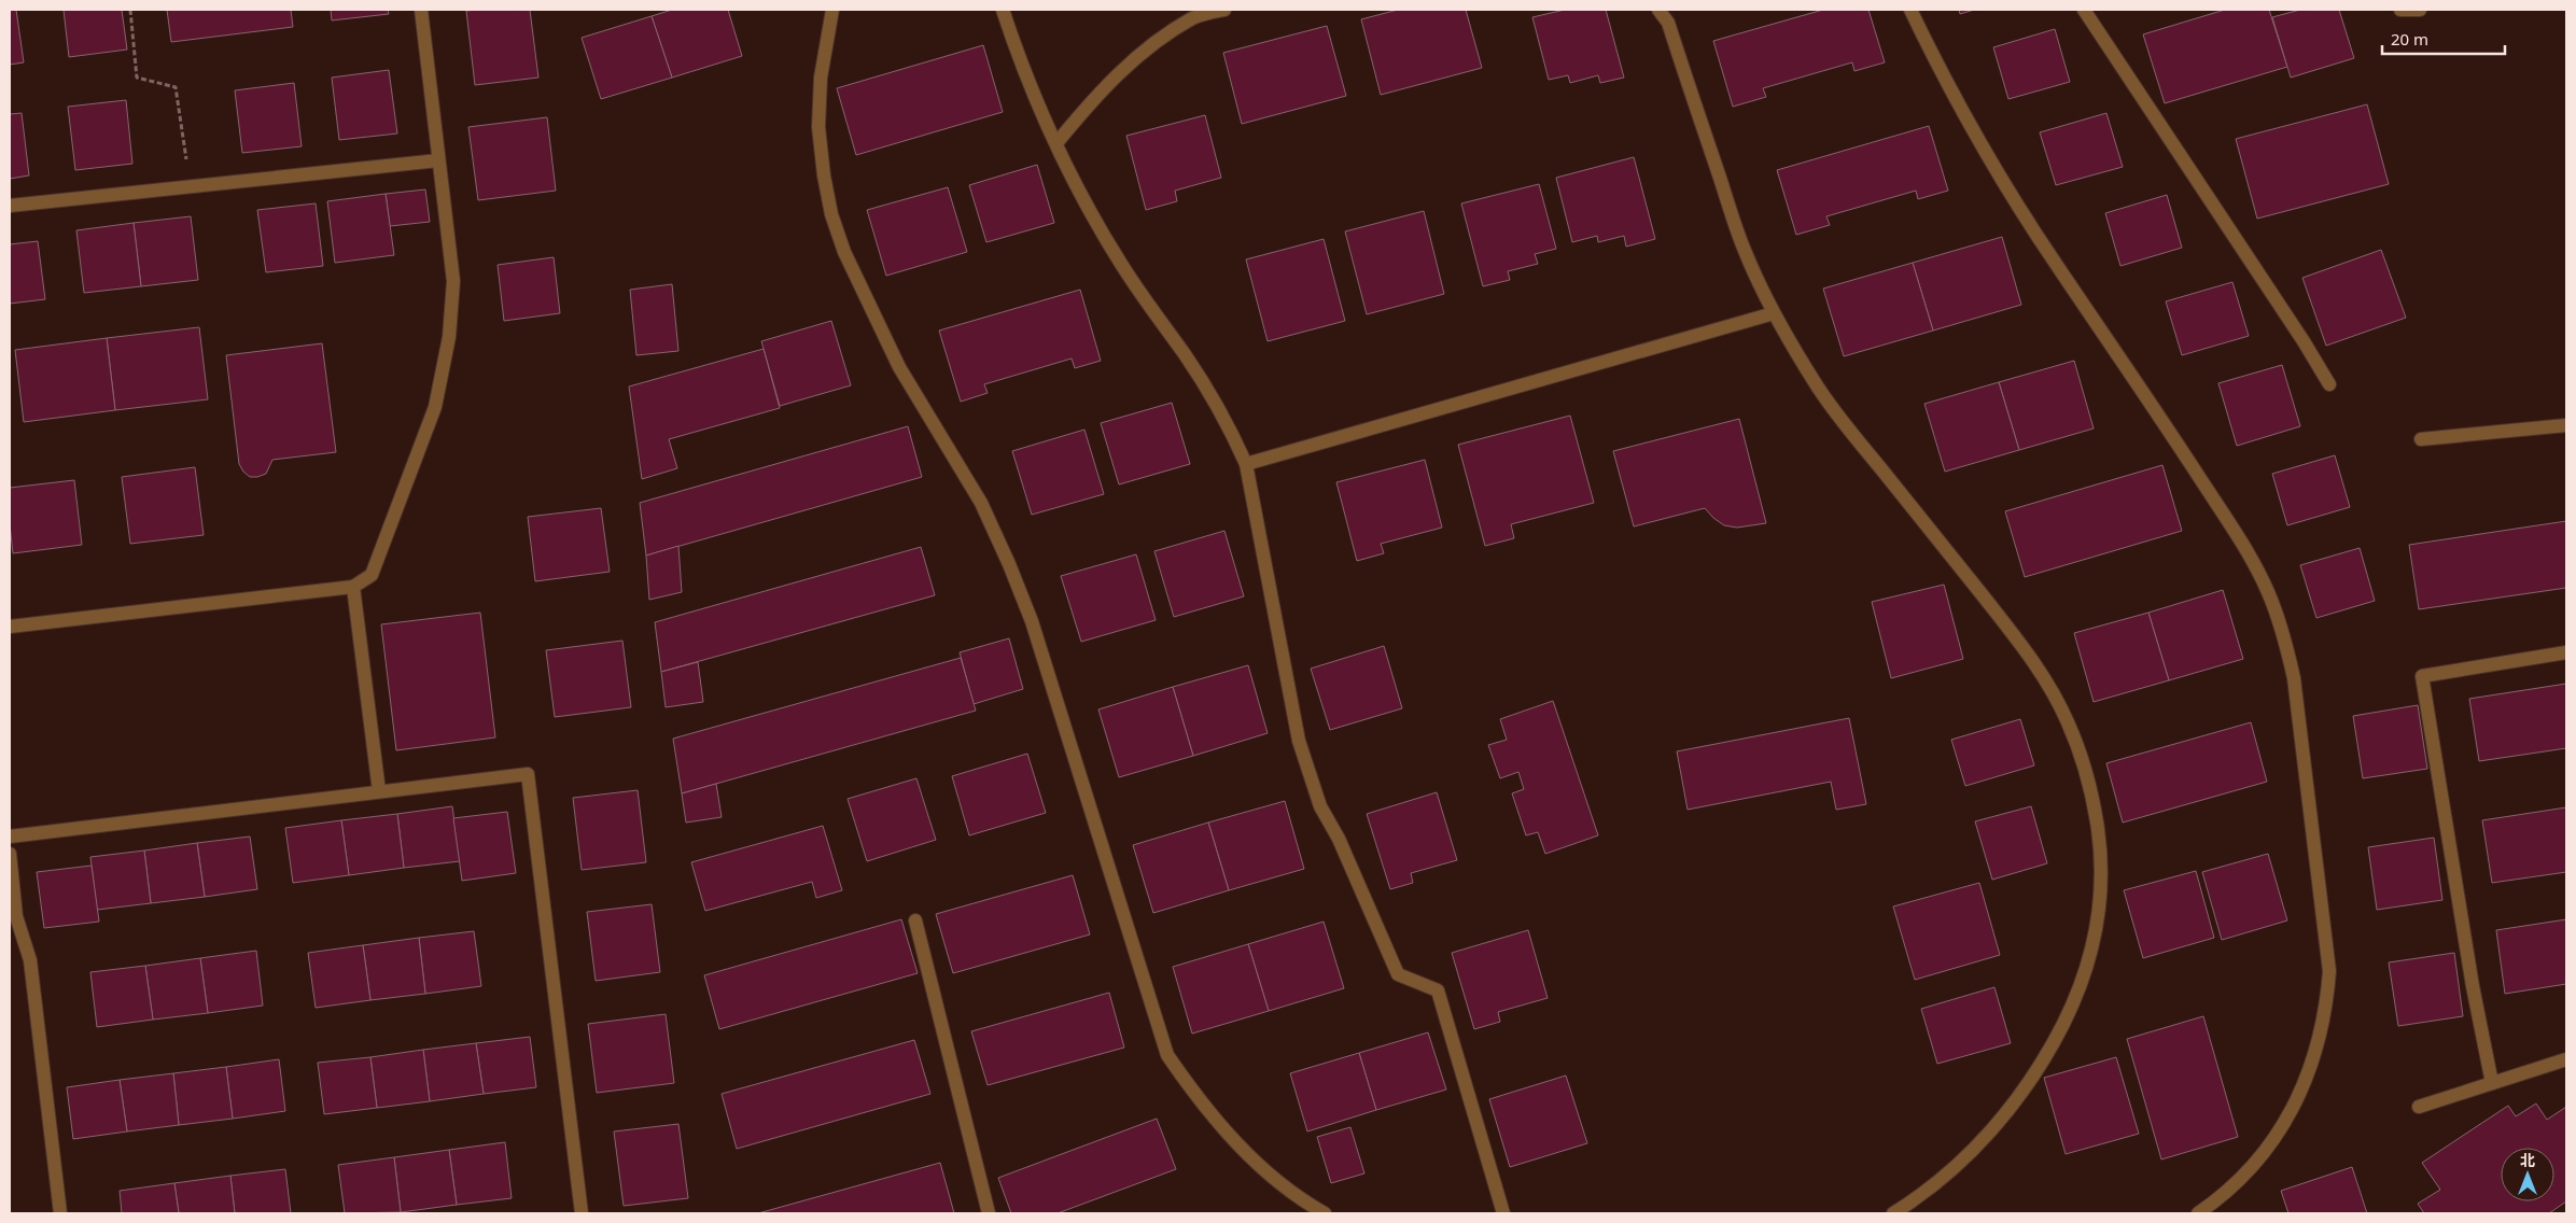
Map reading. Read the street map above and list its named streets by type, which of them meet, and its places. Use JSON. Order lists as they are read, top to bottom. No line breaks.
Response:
{"scale_bar":"20 m","north":"top"}
